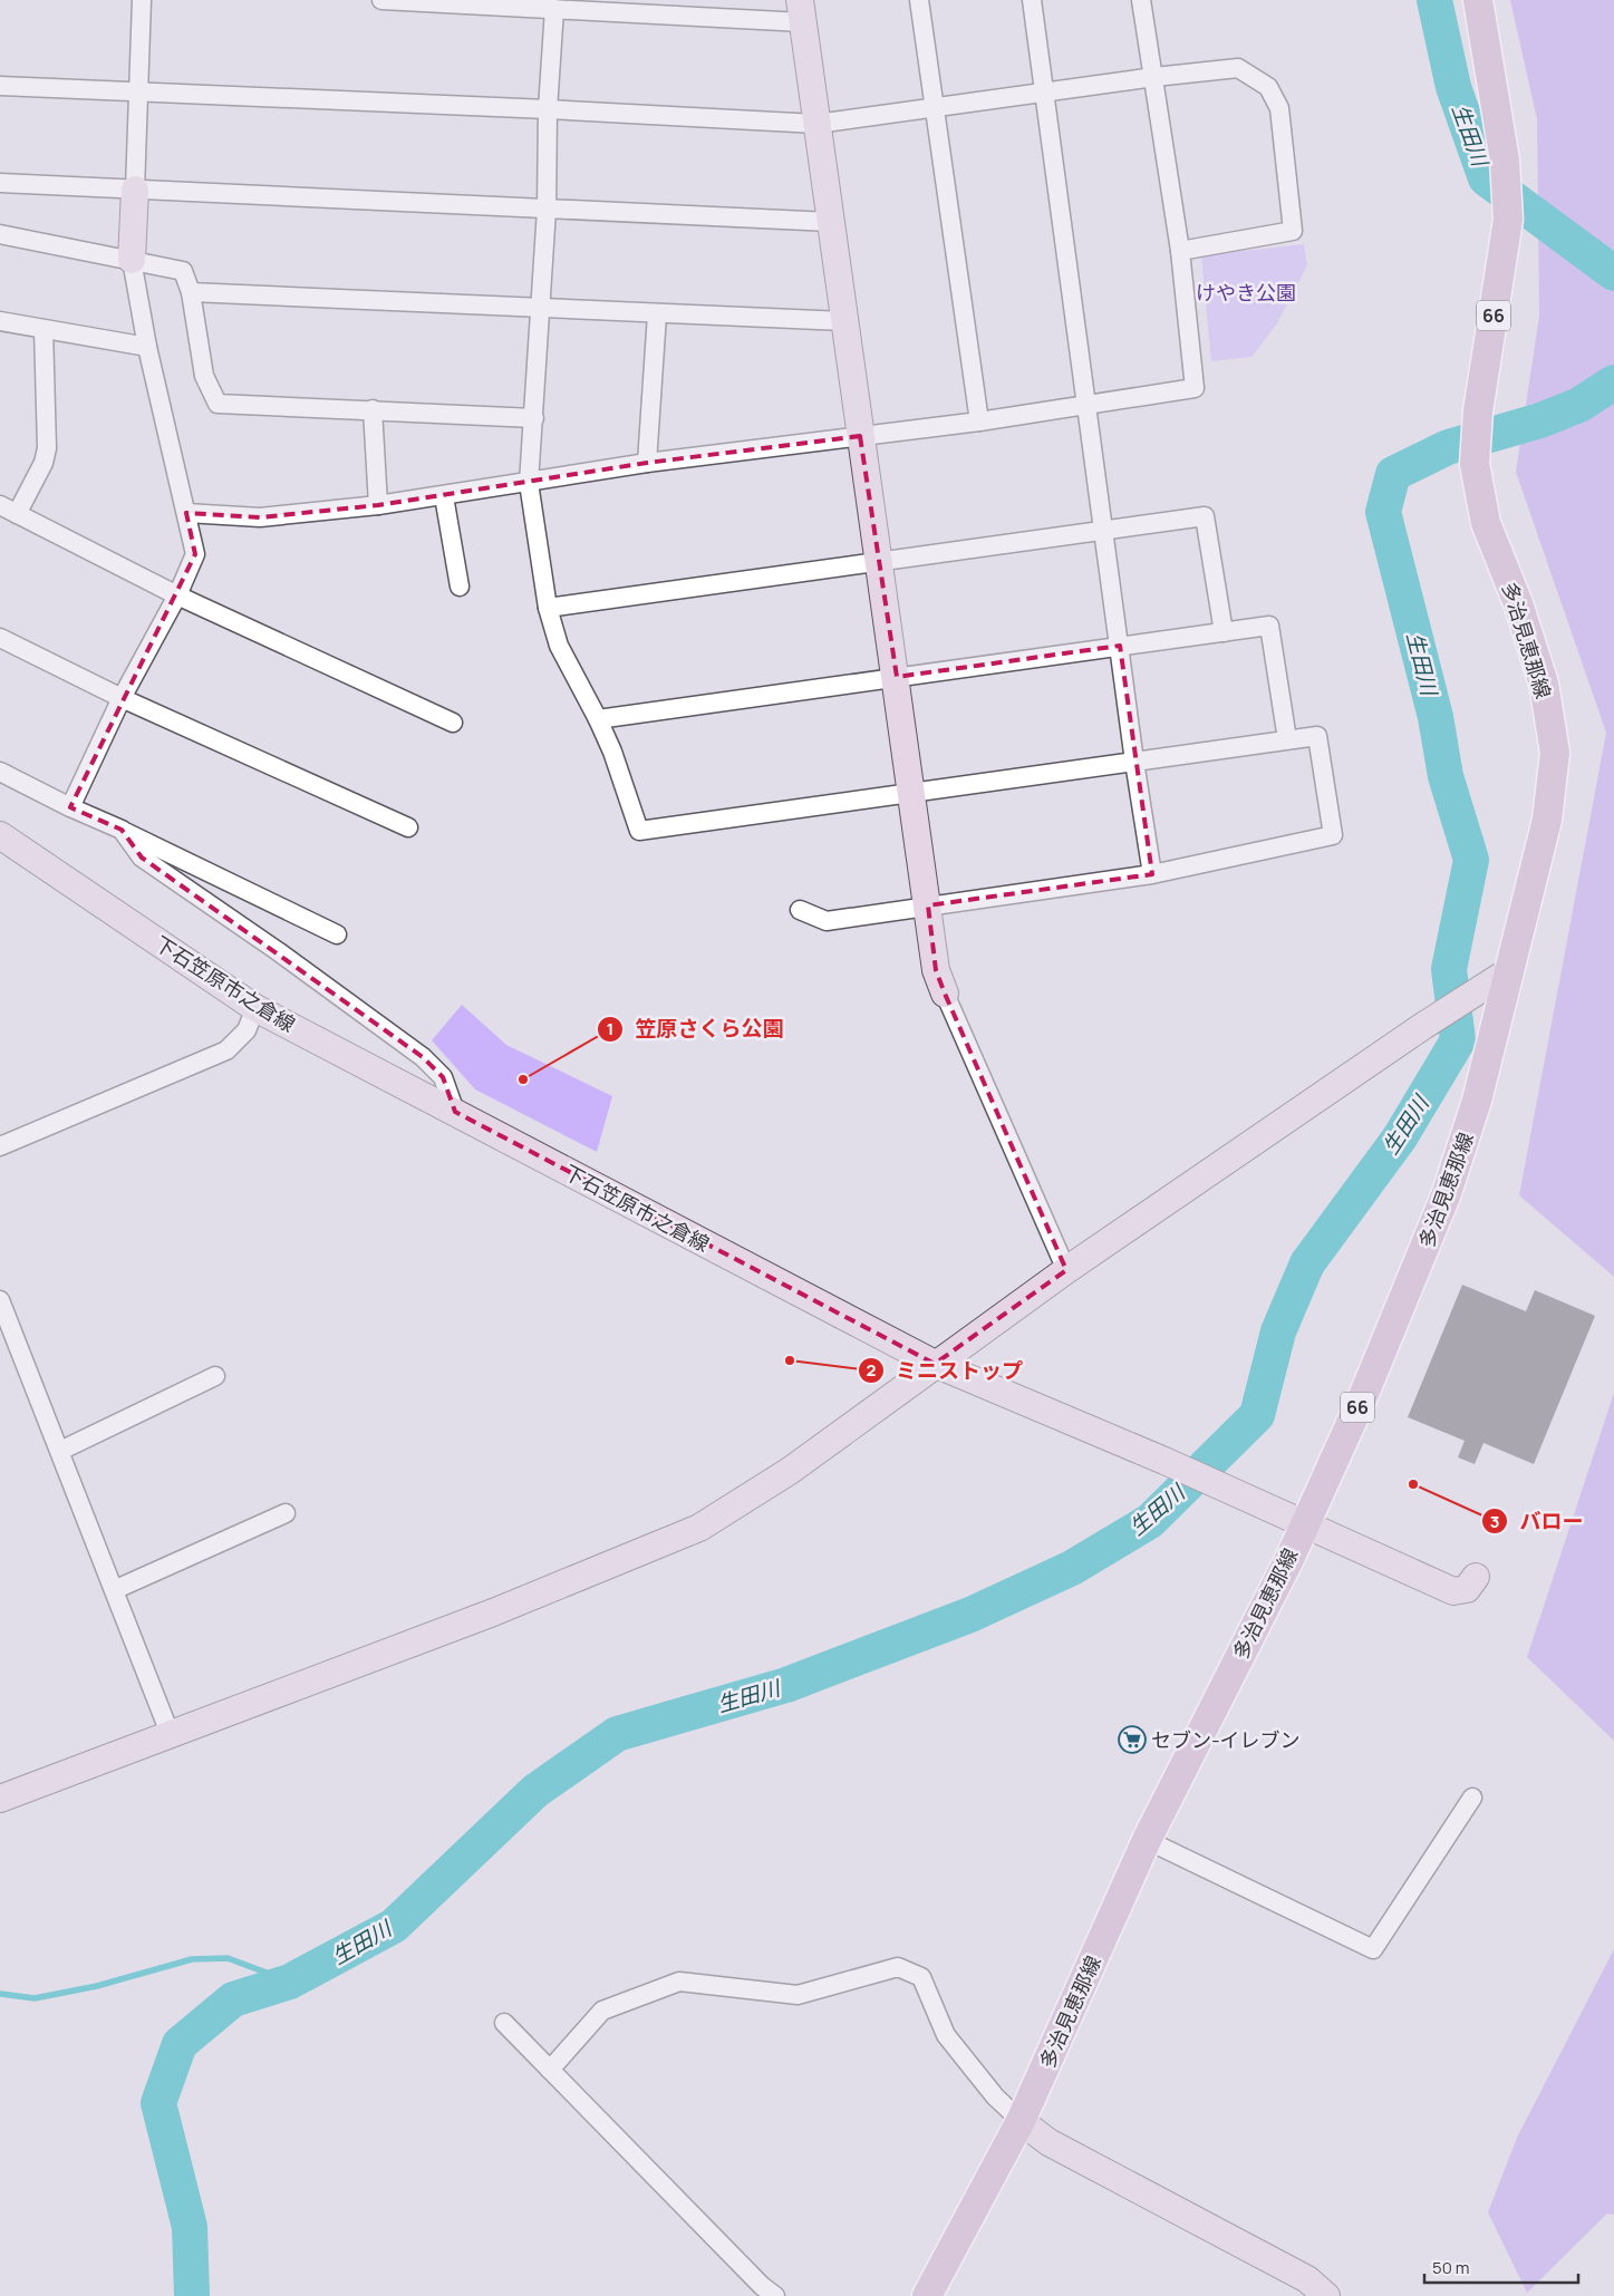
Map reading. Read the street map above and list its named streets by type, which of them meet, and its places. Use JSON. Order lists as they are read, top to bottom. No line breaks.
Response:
{"streets":{"main road":["66","多治見恵那線"],"street":["下石笠原市之倉線"]},"crossings":[["多治見恵那線","下石笠原市之倉線"]],"water":["生田川"],"parks":["けやき公園"],"places":{"other":["笠原さくら公園","ミニストップ","バロー"],"supermarket":["セブン-イレブン"]},"scale_bar":"50 m"}
